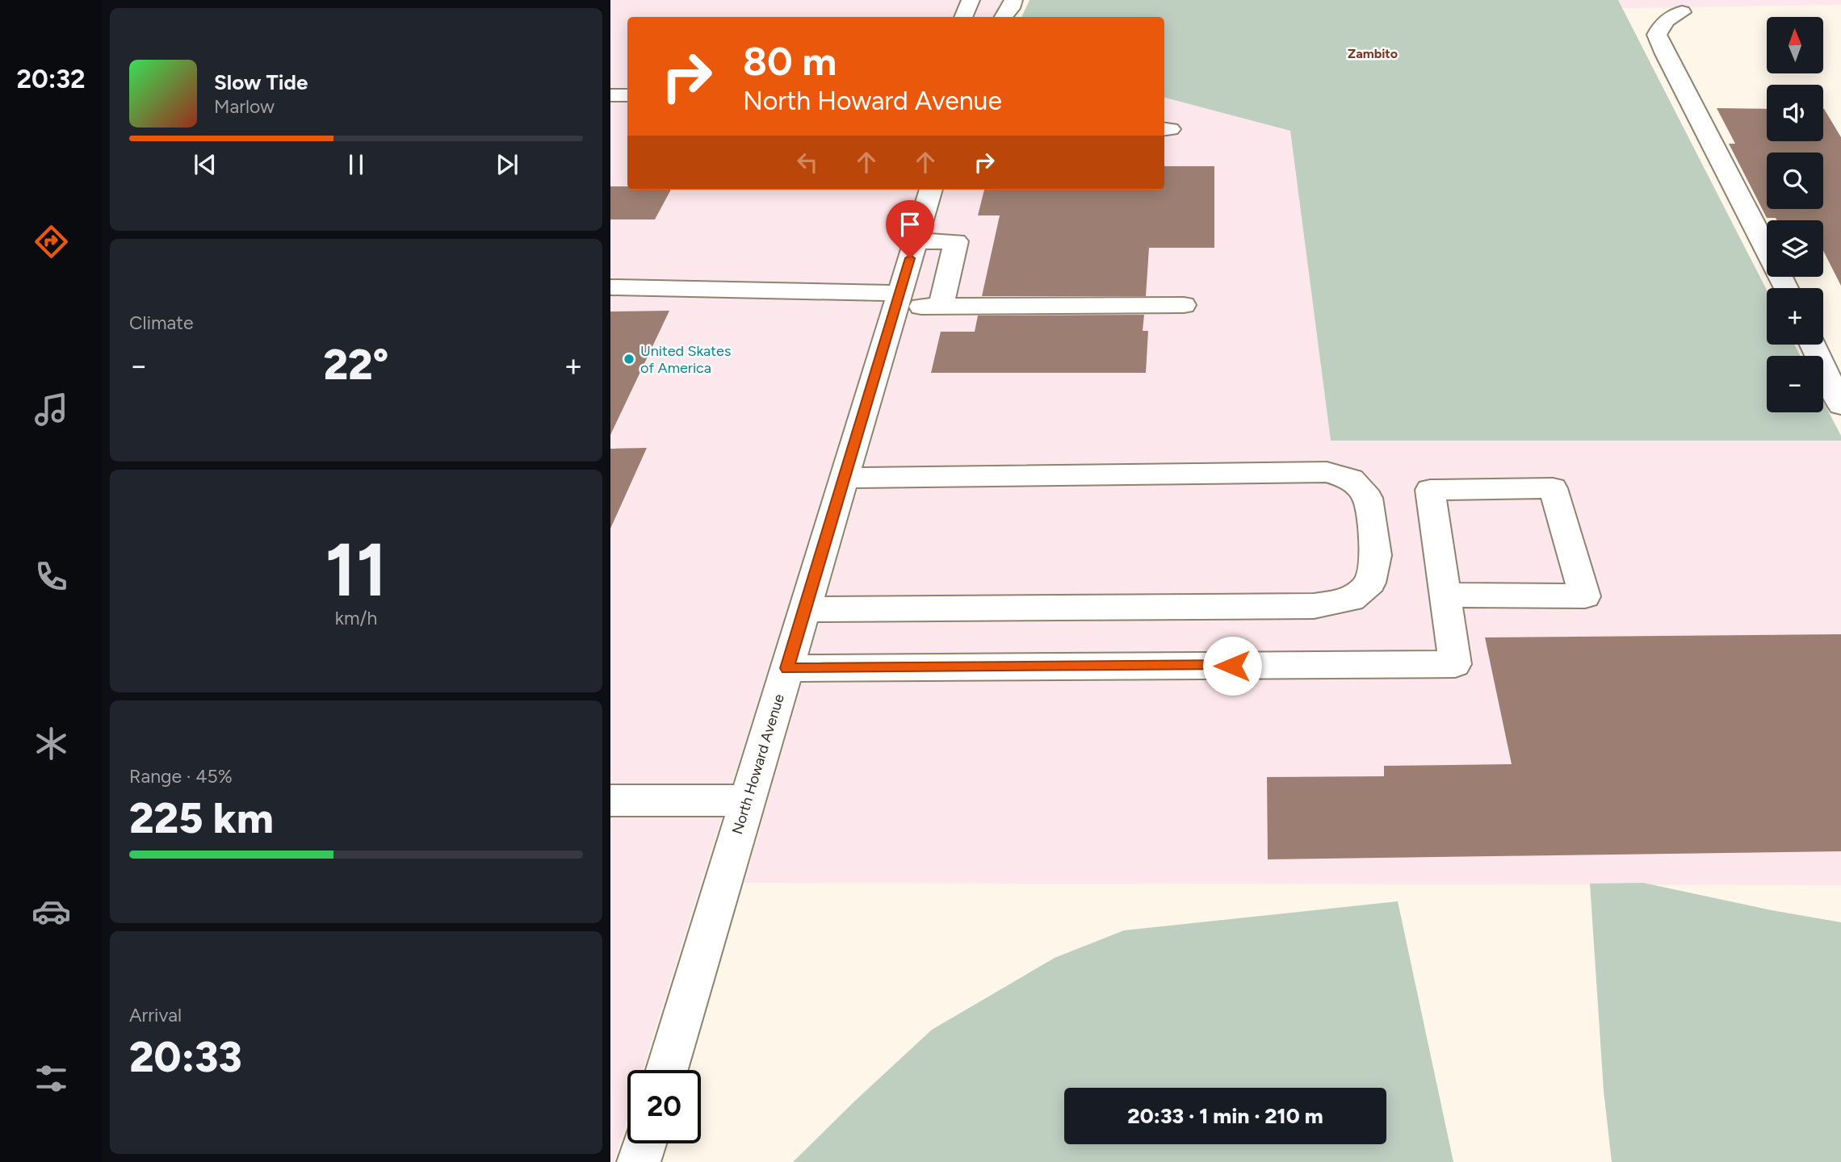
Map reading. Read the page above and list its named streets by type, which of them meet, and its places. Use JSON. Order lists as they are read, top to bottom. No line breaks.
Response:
{"streets":{"street":["North Howard Avenue"]},"districts":["Zambito"],"places":["United Skates of America"],"north":"top","page":{"tabs":"20:32","map_buttons":["+","−"],"turn":["80 m","North Howard Avenue"],"song":["Slow Tide","Marlow"],"tile":["Climate",["11","km/h"],["Range · 45%","225 km"],["Arrival","20:33"]],"heat":["−","22°","+"],"limit":"20","trip":"20:33 · 1 min · 210 m"}}
